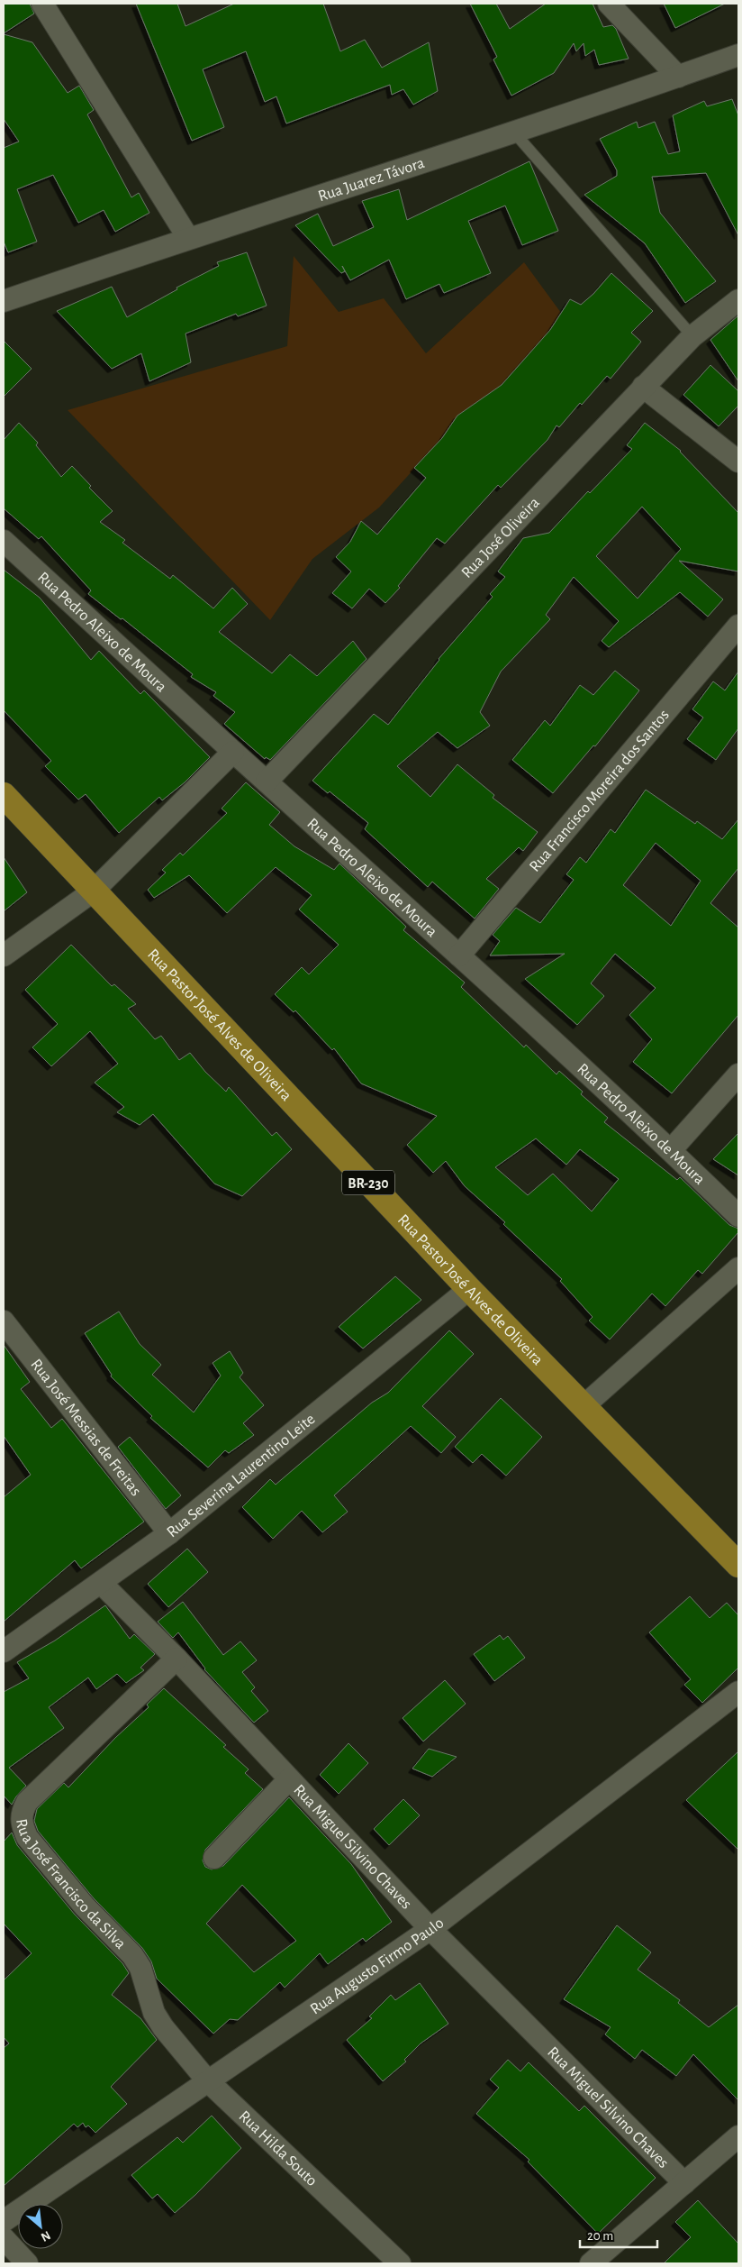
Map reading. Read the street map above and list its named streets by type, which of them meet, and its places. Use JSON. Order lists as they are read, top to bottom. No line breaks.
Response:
{"streets":{"main road":["Rua Pastor José Alves de Oliveira","BR-230"],"street":["Rua Juarez Távora","Rua José Oliveira","Rua Pedro Aleixo de Moura","Rua Francisco Moreira dos Santos","Rua José Messias de Freitas","Rua Severina Laurentino Leite","Rua Miguel Silvino Chaves","Rua José Francisco da Silva","Rua Augusto Firmo Paulo","Rua Hilda Souto"]},"crossings":[["Rua José Oliveira","Rua Pedro Aleixo de Moura"],["Rua Pedro Aleixo de Moura","Rua Francisco Moreira dos Santos"],["Rua Pastor José Alves de Oliveira","Rua Severina Laurentino Leite"],["Rua José Messias de Freitas","Rua Severina Laurentino Leite"],["Rua Severina Laurentino Leite","Rua Miguel Silvino Chaves"],["Rua Miguel Silvino Chaves","Rua José Francisco da Silva"],["Rua Miguel Silvino Chaves","Rua Augusto Firmo Paulo"],["Rua José Francisco da Silva","Rua Hilda Souto"],["Rua Augusto Firmo Paulo","Rua Hilda Souto"]],"scale_bar":"20 m","north":"bottom right"}
